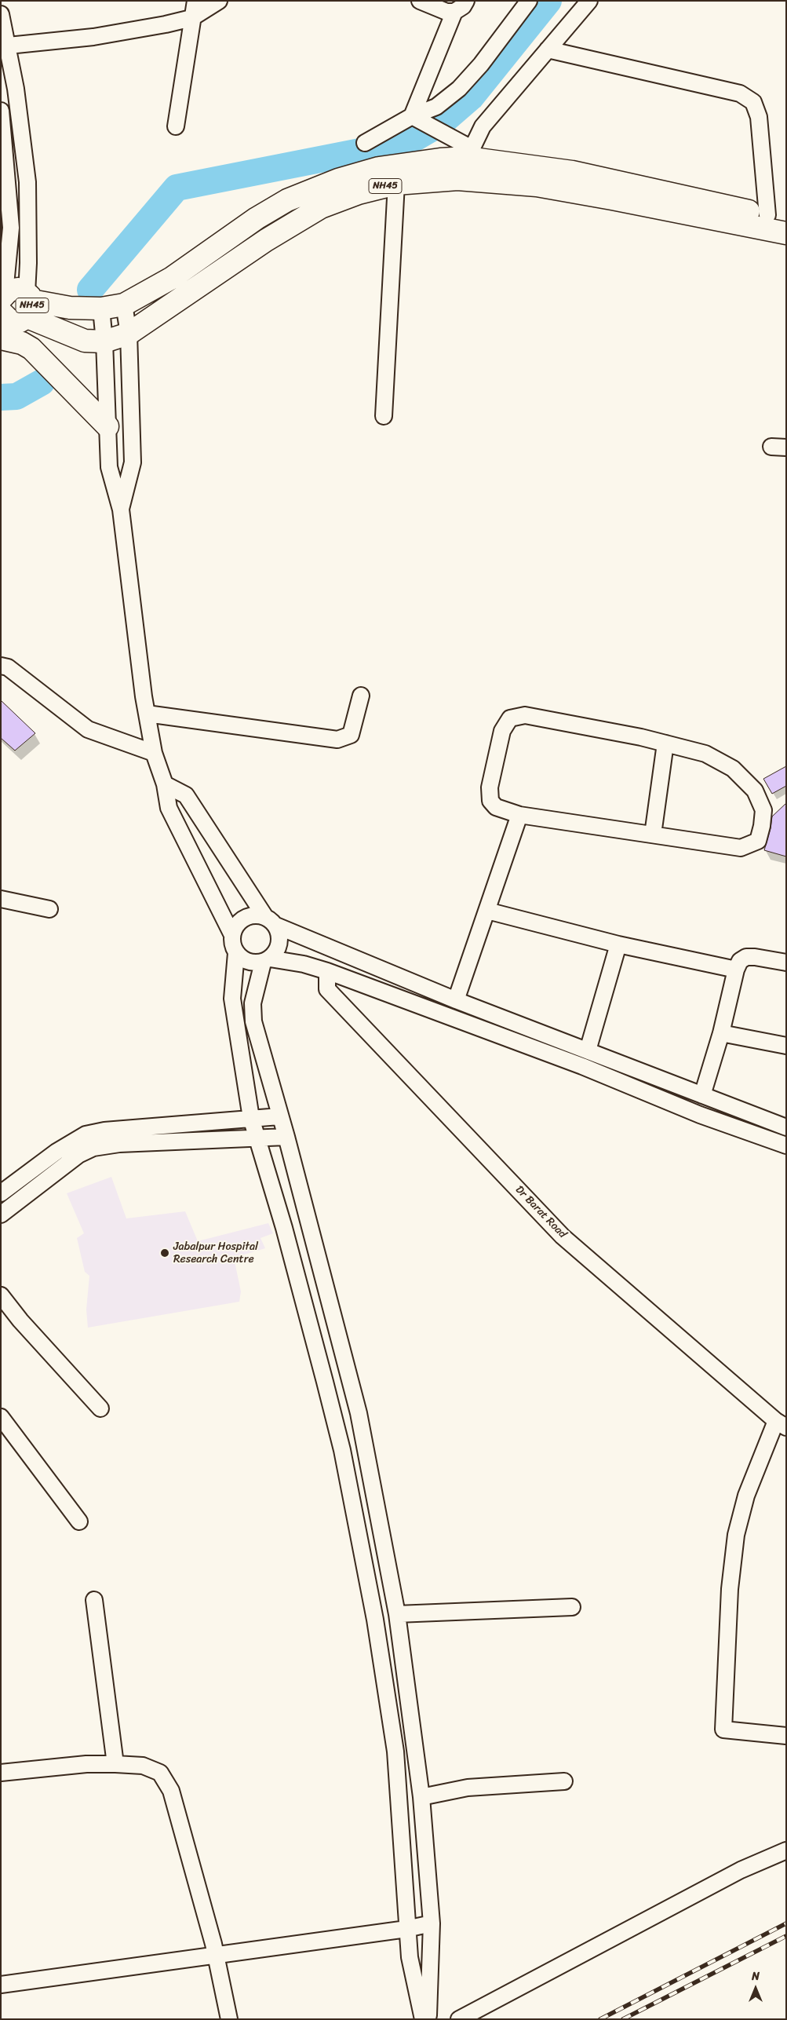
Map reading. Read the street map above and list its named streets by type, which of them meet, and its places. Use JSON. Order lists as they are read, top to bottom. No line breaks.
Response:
{"streets":{"highway":["NH45"],"street":["Dr Barat Road"]},"places":["Jabalpur Hospital Research Centre"],"north":"top"}
